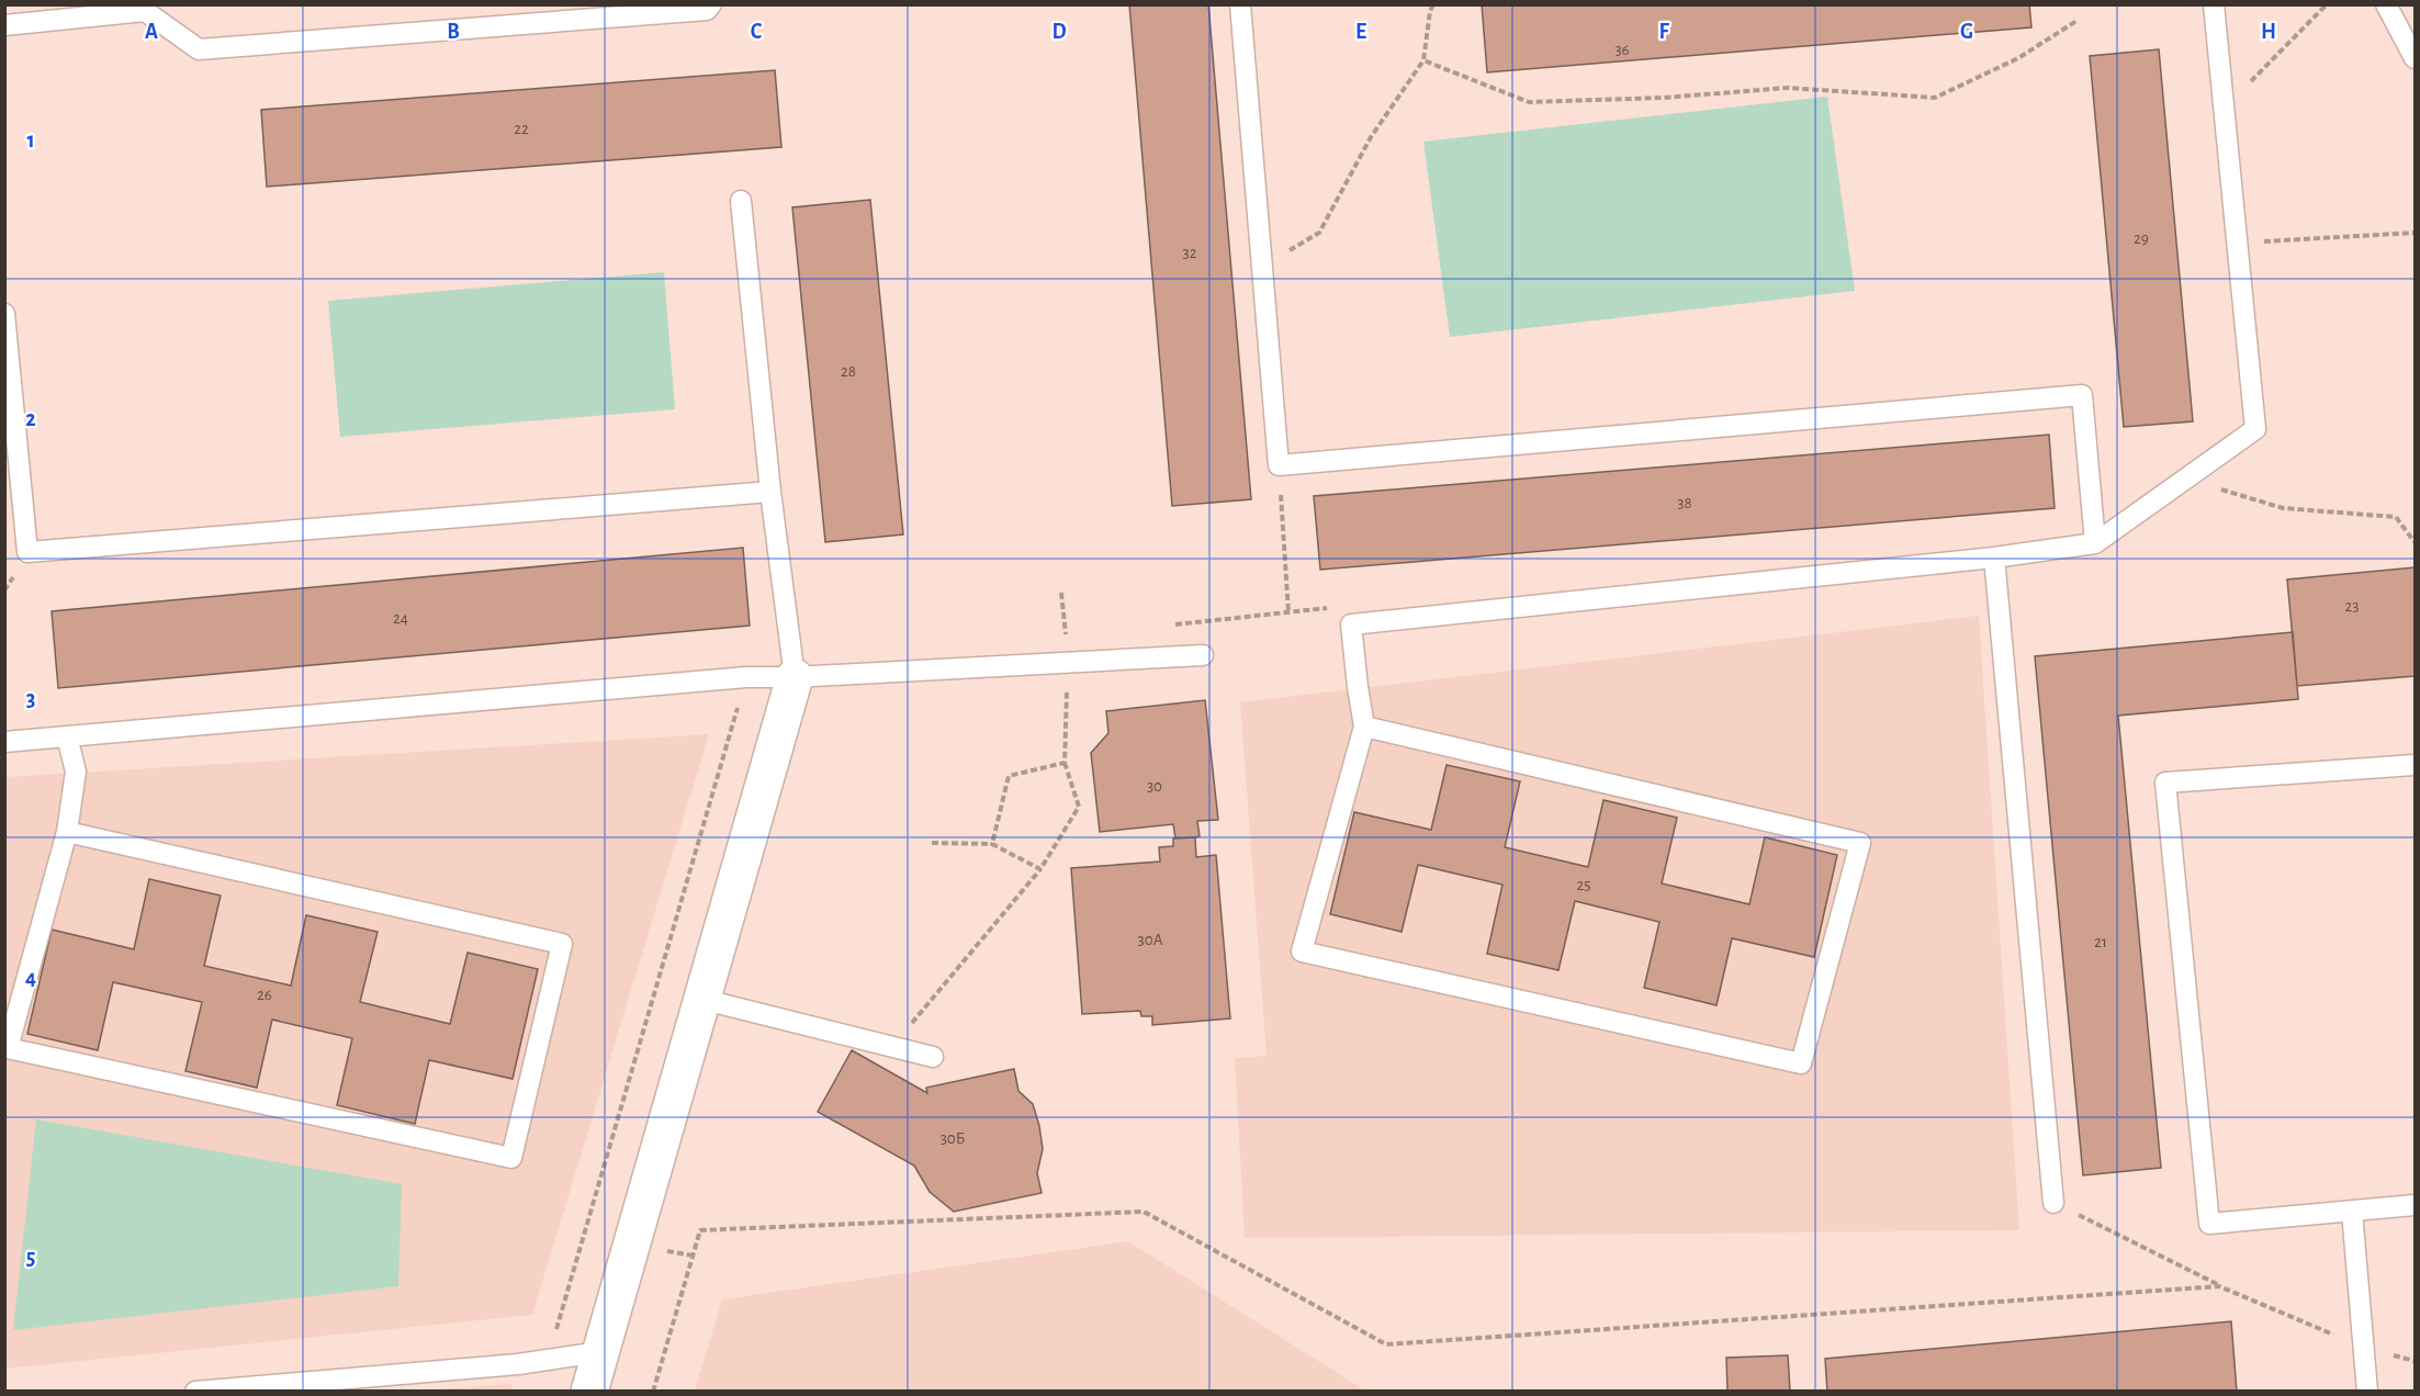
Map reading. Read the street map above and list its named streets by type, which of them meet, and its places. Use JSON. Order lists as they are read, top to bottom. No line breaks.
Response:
{"house_numbers":["36","22","29","32","28","38","23","24","30","25","30А","21","26","30Б"],"grid":{"columns":["A","B","C","D","E","F","G","H"],"rows":["1","2","3","4","5"]}}
